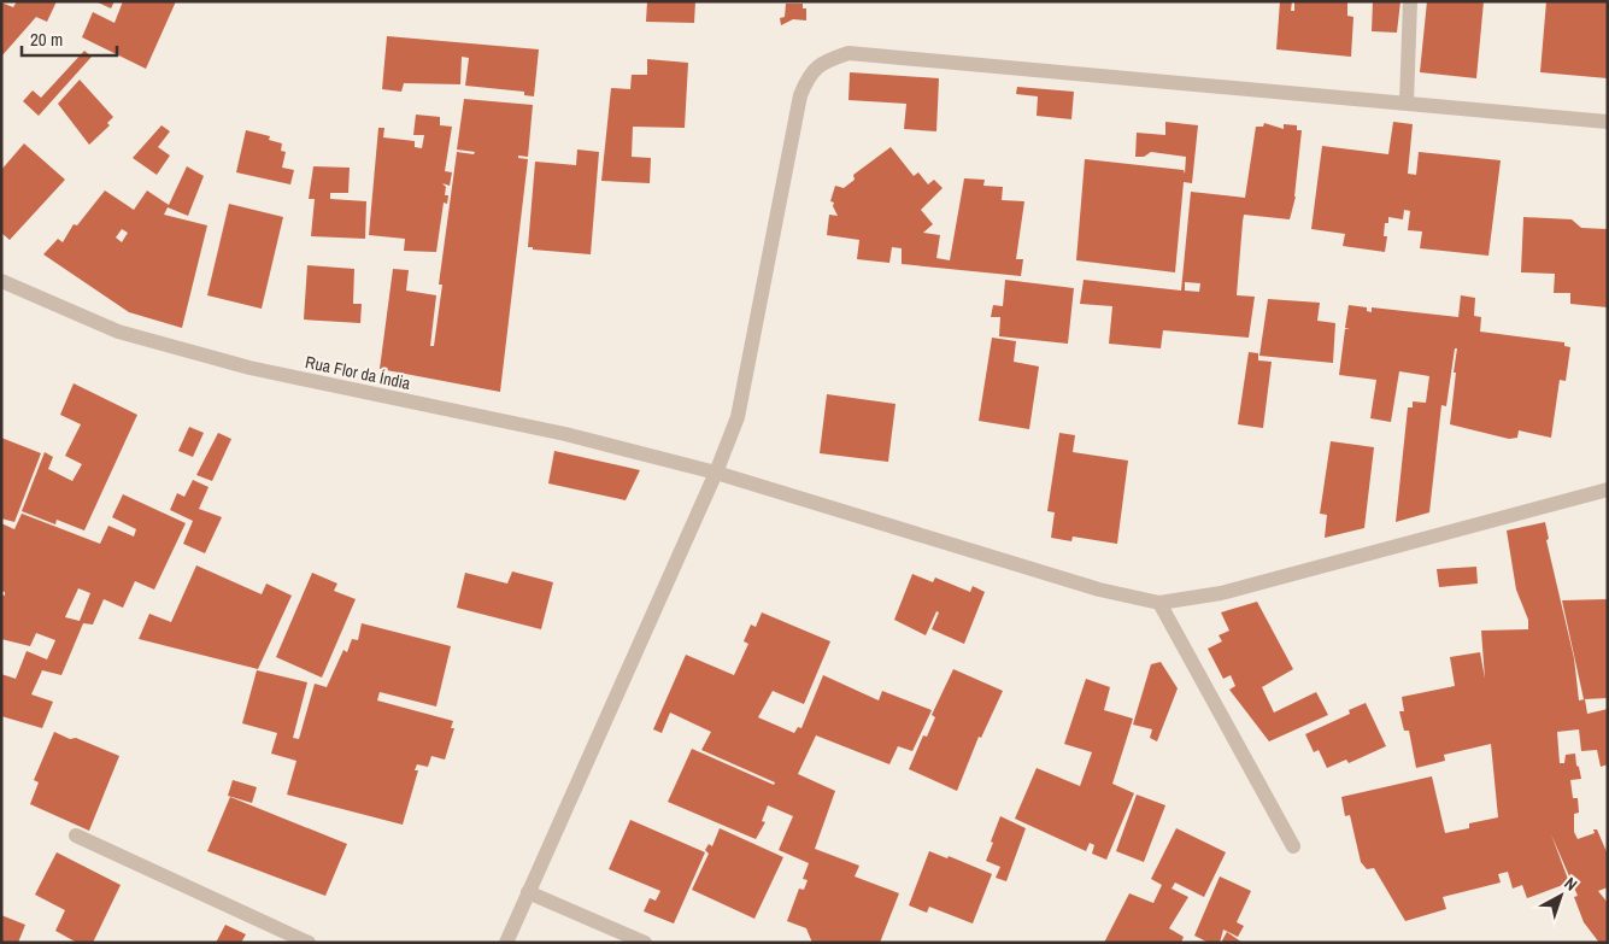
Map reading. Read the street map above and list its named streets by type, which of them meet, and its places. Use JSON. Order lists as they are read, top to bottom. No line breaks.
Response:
{"streets":{"street":["Rua Flor da Índia"]},"scale_bar":"20 m","north":"top right"}
